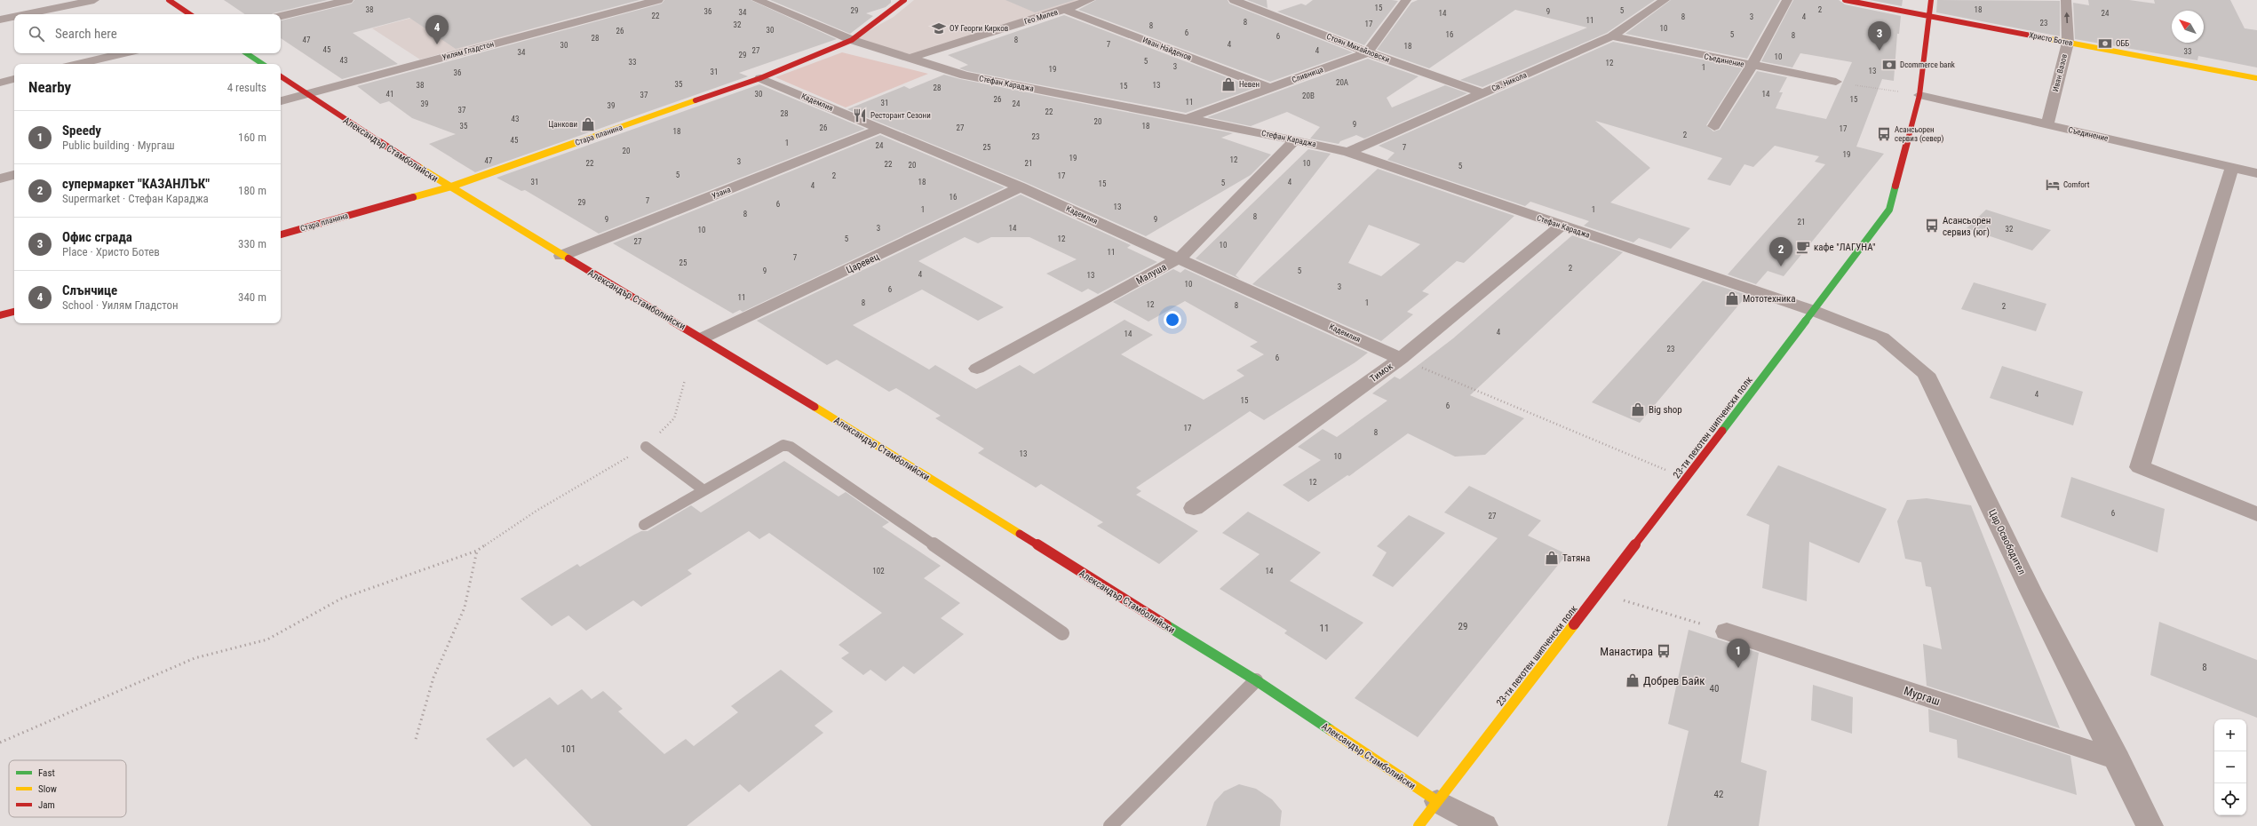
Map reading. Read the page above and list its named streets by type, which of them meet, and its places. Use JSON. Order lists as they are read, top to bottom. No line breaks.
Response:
{"streets":{"main road":["Христо Ботев","Стара планина","Александър Стамболийски","23-ти пехотен шипченски полк"],"street":["Гео Милев","Стоян Михайловски","Иван Найденов","Уилям Гладстон","Съединение","Иван Вазов","Сливница","Св. Никола","Стефан Караджа","Кадемлия","Узана","Царевец","Малуша","Тимок","Цар Освободител","Мургаш"]},"crossings":[["Гео Милев","Иван Найденов"],["Гео Милев","Стефан Караджа"],["Христо Ботев","Иван Вазов"],["Христо Ботев","23-ти пехотен шипченски полк"],["Стоян Михайловски","Сливница"],["Стоян Михайловски","Св. Никола"],["Иван Найденов","Сливница"],["Уилям Гладстон","Александър Стамболийски"],["Съединение","Иван Вазов"],["Съединение","Св. Никола"],["Съединение","23-ти пехотен шипченски полк"],["Сливница","Стефан Караджа"],["Св. Никола","Стефан Караджа"],["Стефан Караджа","Стара планина"],["Стефан Караджа","Малуша"],["Стефан Караджа","Тимок"],["Стефан Караджа","23-ти пехотен шипченски полк"],["Стефан Караджа","Цар Освободител"],["Кадемлия","Стара планина"],["Кадемлия","Узана"],["Кадемлия","Царевец"],["Кадемлия","Малуша"],["Кадемлия","Тимок"],["Стара планина","Александър Стамболийски"],["Александър Стамболийски","Узана"],["Александър Стамболийски","Царевец"],["Александър Стамболийски","23-ти пехотен шипченски полк"],["23-ти пехотен шипченски полк","Цар Освободител"],["Цар Освободител","Мургаш"]],"places":{"school or university":["ОУ Георги Кирков"],"bank":["ОББ","Dcommerce bank"],"shop":["Невен","Цанкови","Мототехника","Big shop","Татяна","Добрев Байк"],"restaurant":["Ресторант Сезони"],"bus stop":["Асансьорен сервиз (север)","Асансьорен сервиз (юг)","Манастира"],"hotel":["Comfort"],"cafe":["кафе \"ЛАГУНА\""]},"house_numbers":["15","38","2","18","29","5","36","9","34","14","24","22","8","3","4","11","8","23","17","32","8","10","30","26","6","16","5","8","6","28","47","8","7","4","30","18","45","27","4","33","34","29","10","43","5","33","12","3","1","19","13","31","36","20A","35","38","13","15","28","41","30","14","37","20B","26","15","11","31","39","24","39","37","22","28","43","20","9","35","18","26","27","17","18","2","23","45","1","24","25","7","20","19","19","12","47","3","22","21","10","22","20","5","5","2","17","31","18","4","5","15","4","16","7","29","6","13","1","1","8","8","9","9","21","3","14","32","10","5","12","27","10","11","7","25","2","9","5","4","13","10","3","6","11","8","1","12","8","2","4","14","23","6","4","15","6","17","8","13","10","12","6","27","102","14","29","11","8","40","101","42"],"legend":["Fast","Slow","Jam"],"north":"top left","page":{"search":"Search here","pins":["4","3","2","1"],"heading":["Nearby","4 results"],"list":[{"mark":"1","name":"Speedy","note":"Public building · Мургаш","value":"160 m"},{"mark":"2","name":"супермаркет \"КАЗАНЛЪК\"","note":"Supermarket · Стефан Караджа","value":"180 m"},{"mark":"3","name":"Офис сграда","note":"Place · Христо Ботев","value":"330 m"},{"mark":"4","name":"Слънчице","note":"School · Уилям Гладстон","value":"340 m"}],"map_buttons":["+","−"]}}
